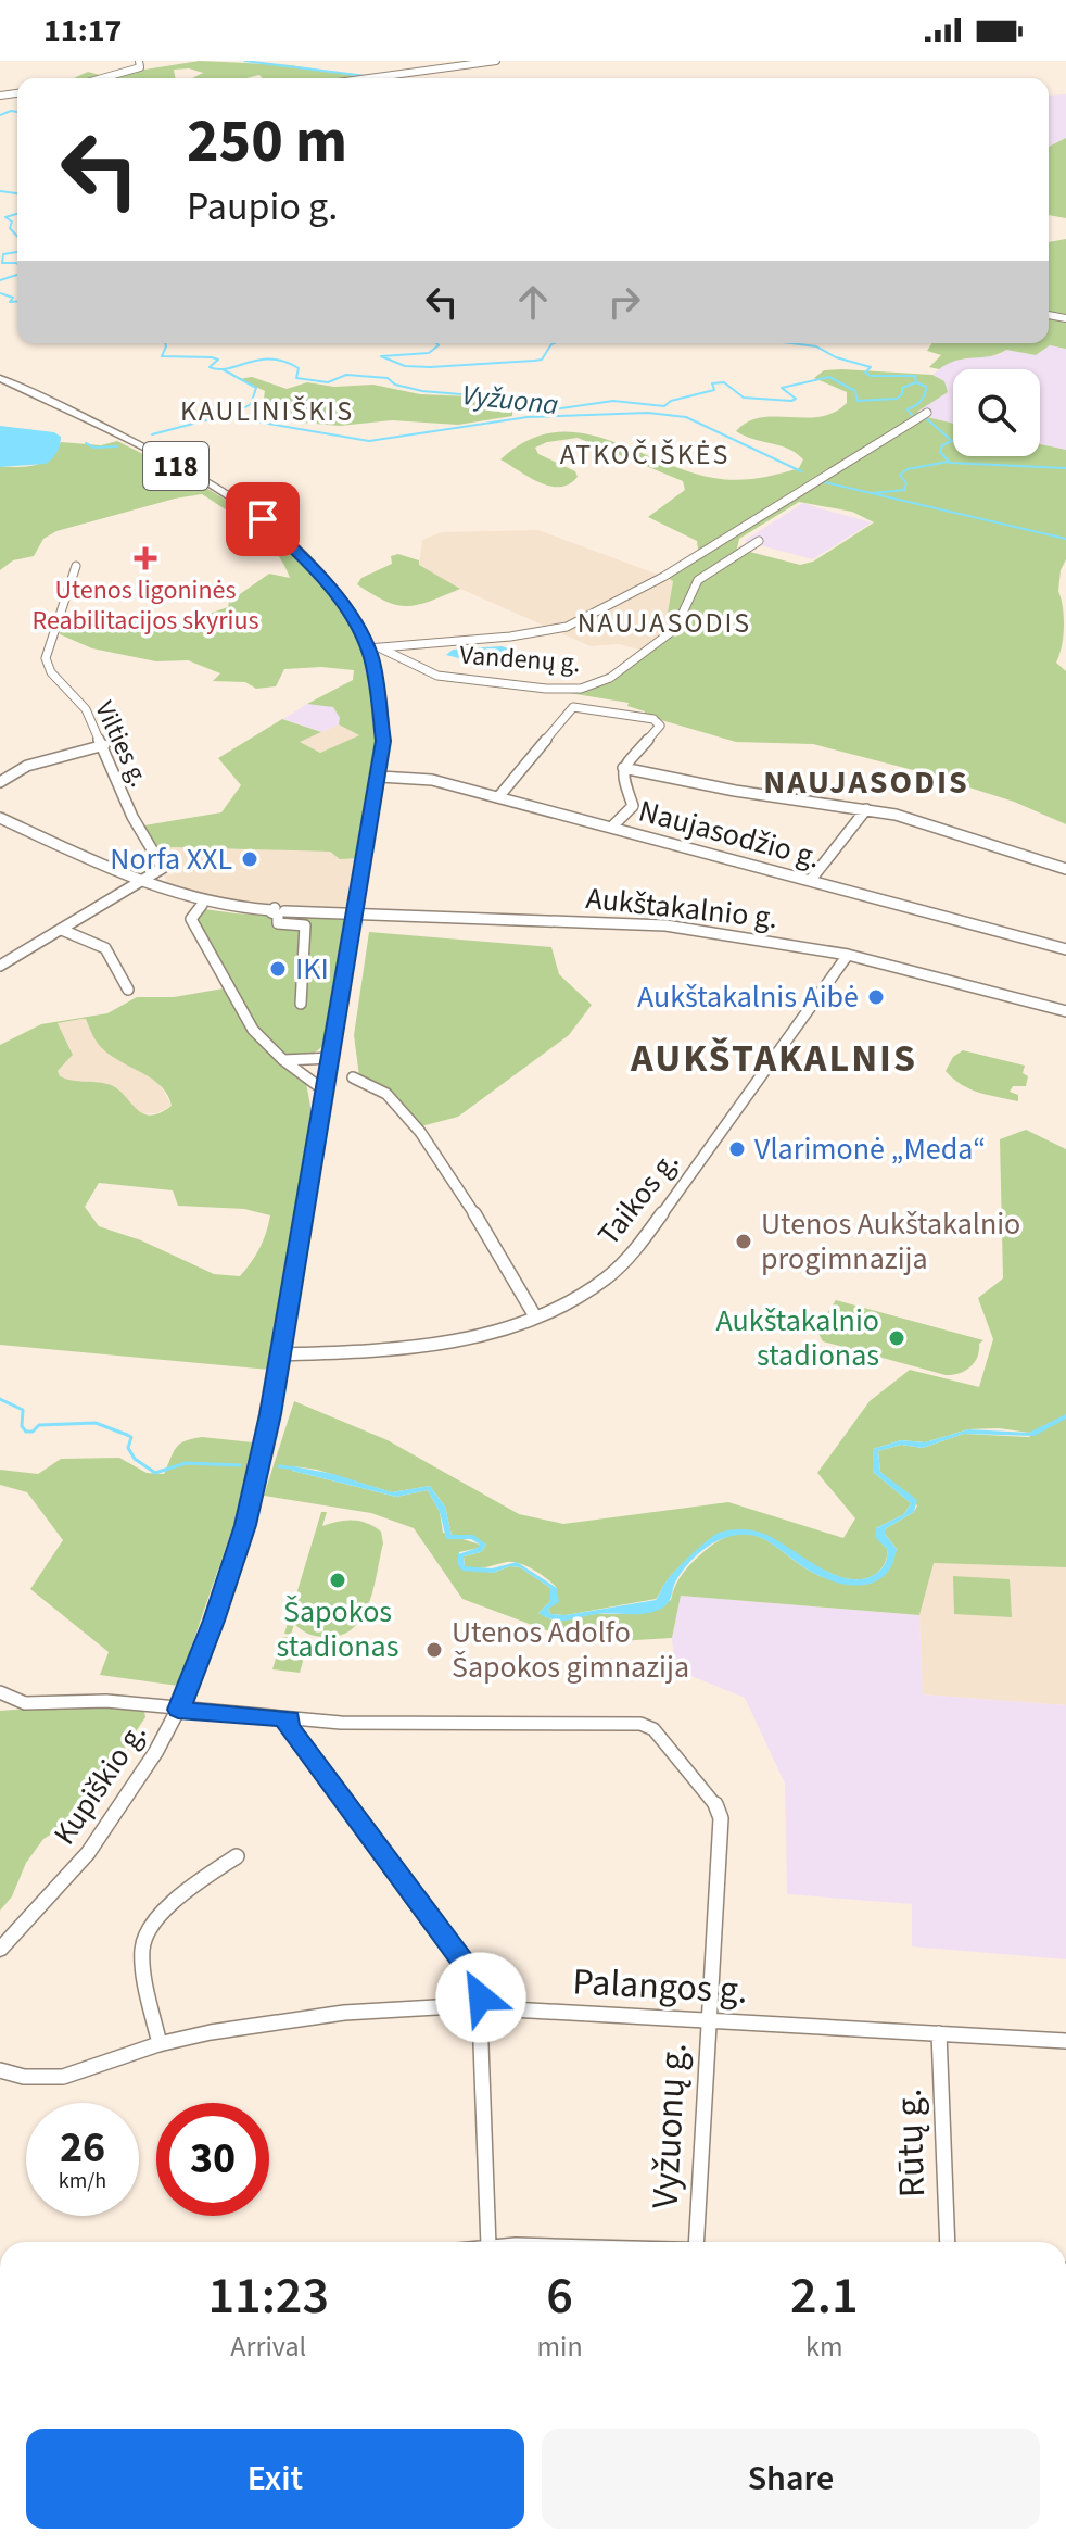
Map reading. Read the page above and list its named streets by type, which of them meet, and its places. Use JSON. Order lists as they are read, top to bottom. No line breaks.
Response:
{"streets":{"main road":["118","Kupiškio g."],"street":["Vandenų g.","Vilties g.","Naujasodžio g.","Aukštakalnio g.","Taikos g.","Palangos g.","Vyžuonų g.","Rūtų g."]},"crossings":[["118","Vandenų g."],["118","Naujasodžio g."],["118","Aukštakalnio g."],["118","Kupiškio g."],["Vilties g.","Aukštakalnio g."],["Aukštakalnio g.","Taikos g."],["Aukštakalnio g.","Kupiškio g."],["Taikos g.","Kupiškio g."],["Palangos g.","Vyžuonų g."],["Palangos g.","Rūtų g."]],"districts":["KAULINIŠKIS","ATKOČIŠKĖS","NAUJASODIS","NAUJASODIS","AUKŠTAKALNIS"],"water":["Vyžuona"],"places":{"health":["Utenos ligoninės Reabilitacijos skyrius"],"other":["Norfa XXL","IKI","Aukštakalnis Aibė","Vlarimonė „Meda“","Utenos Aukštakalnio progimnazija","Aukštakalnio stadionas","Šapokos stadionas","Utenos Adolfo Šapokos gimnazija"]},"page":{"status":"11:17","turn":["250 m","Paupio g."],"speed":"26 km/h","limit":"30","eta":["11:23","Arrival","6","min","2.1","km"],"buttons":["Exit","Share"]}}
